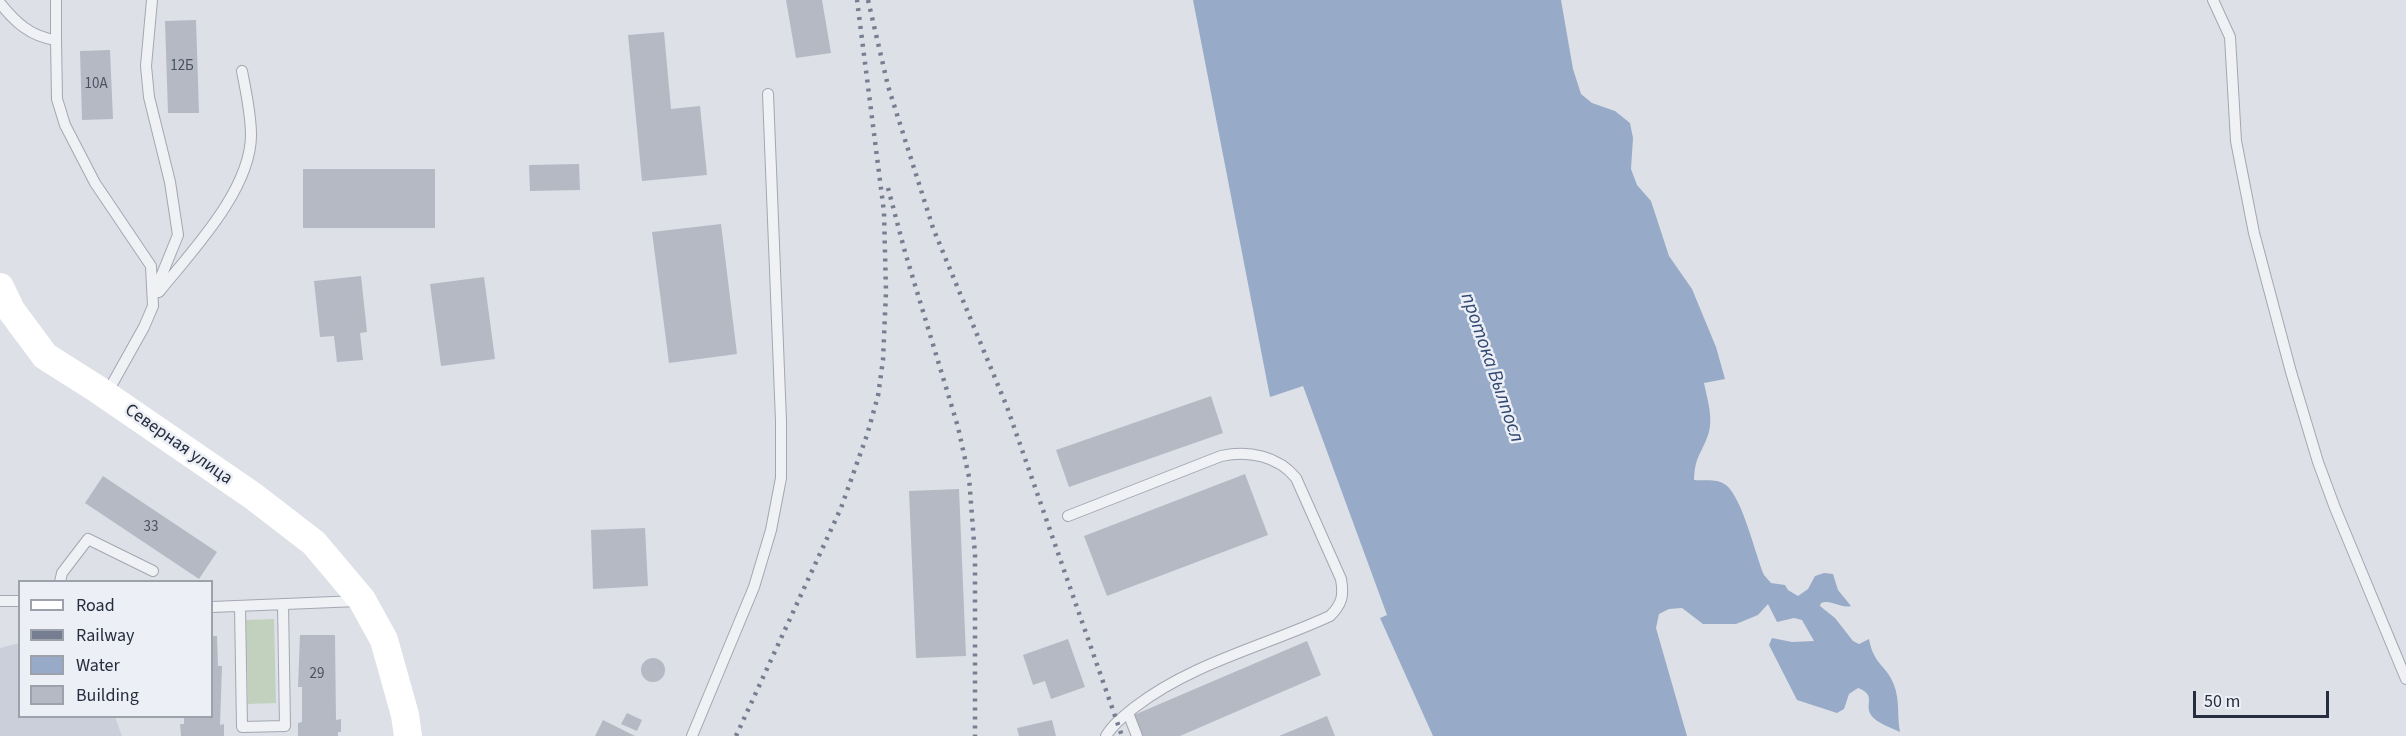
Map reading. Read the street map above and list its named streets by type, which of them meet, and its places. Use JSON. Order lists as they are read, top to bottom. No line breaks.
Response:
{"streets":{"street":["Северная улица"]},"water":["протока Вылпосл"],"house_numbers":["12Б","10А","33","29"],"legend":["Road","Railway","Water","Building"],"scale_bar":"50 m"}
